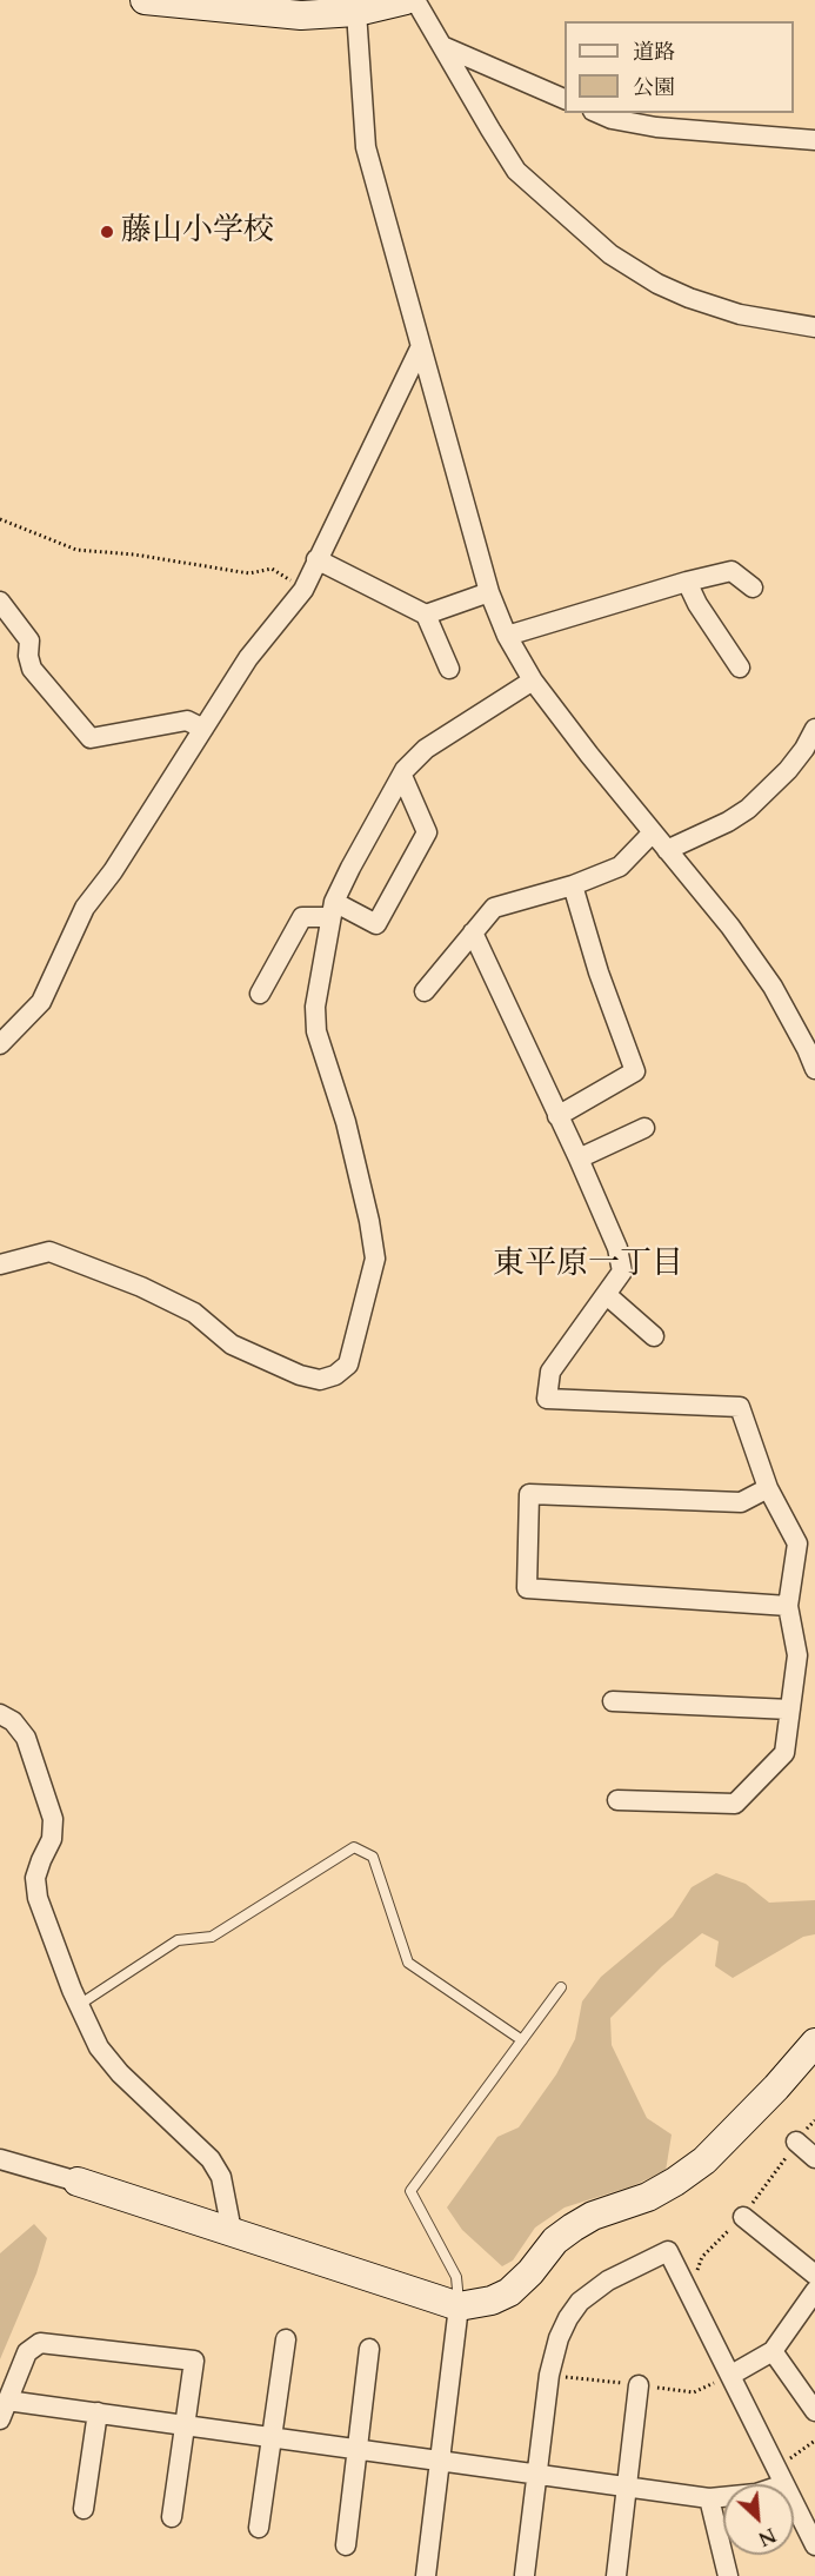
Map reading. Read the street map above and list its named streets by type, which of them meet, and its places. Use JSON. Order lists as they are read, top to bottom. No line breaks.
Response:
{"districts":["東平原一丁目"],"places":["藤山小学校"],"legend":["道路","公園"],"north":"bottom right"}
